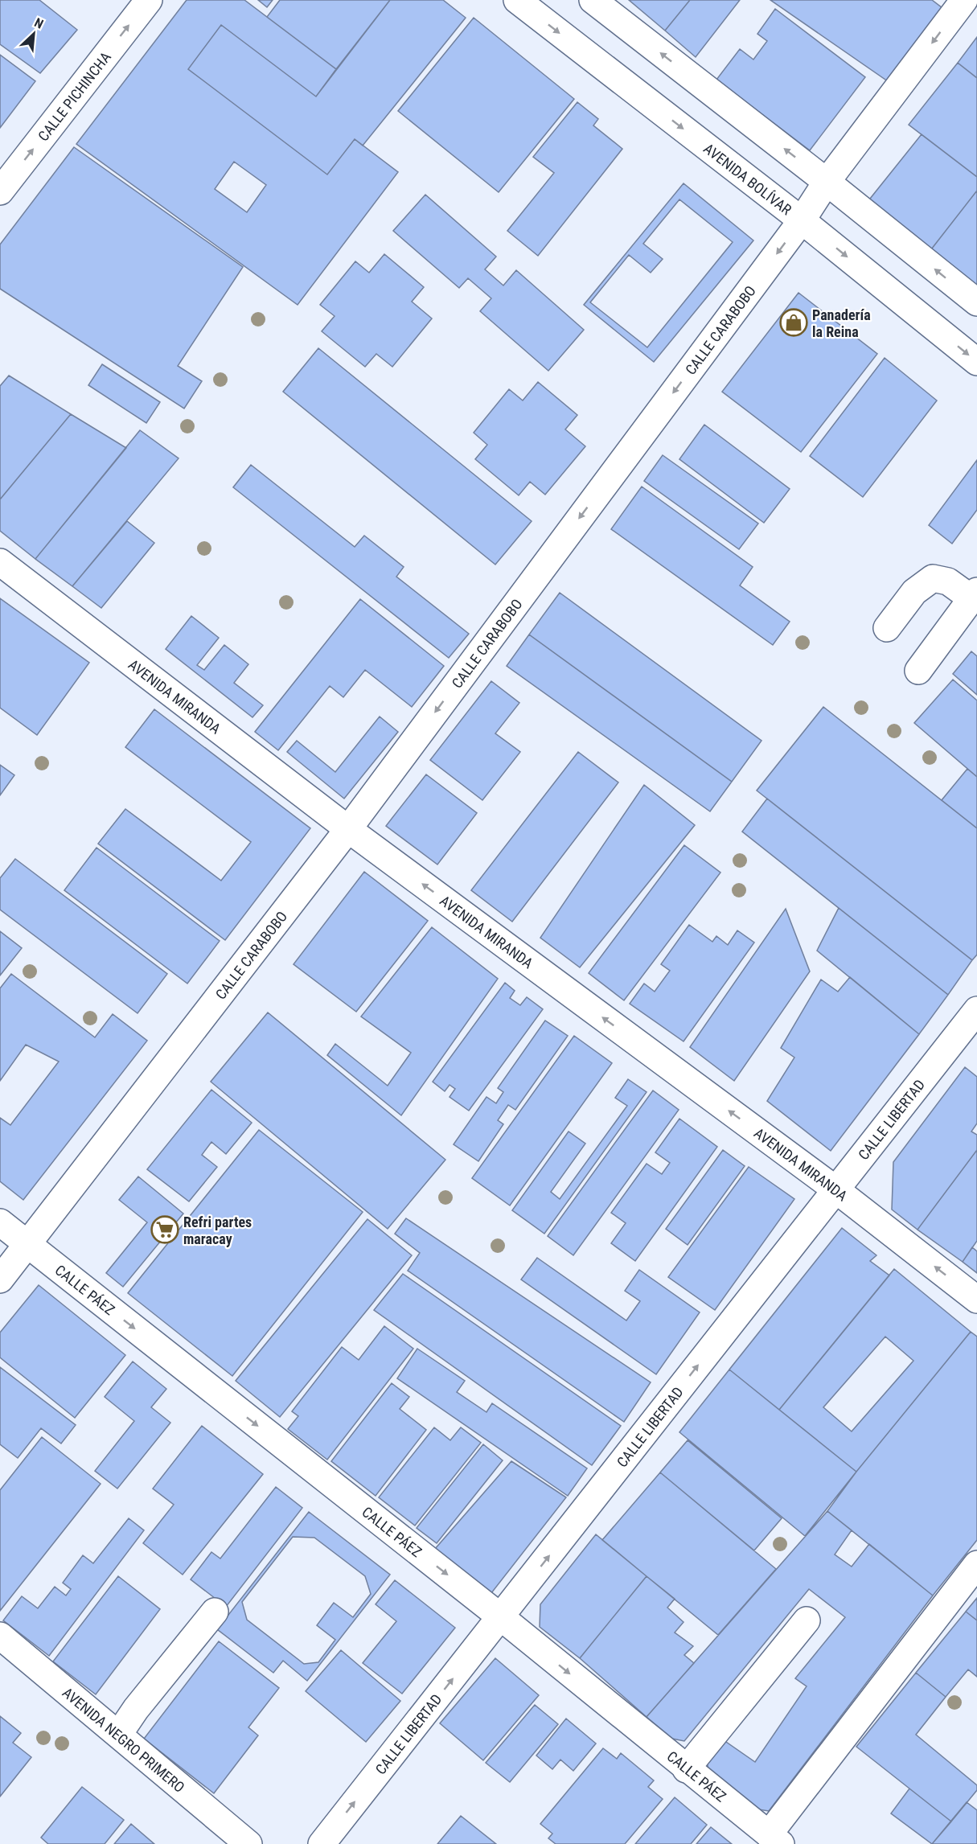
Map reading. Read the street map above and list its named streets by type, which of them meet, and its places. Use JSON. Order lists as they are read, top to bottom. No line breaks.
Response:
{"streets":{"street":["CALLE PICHINCHA","AVENIDA BOLÍVAR","CALLE CARABOBO","AVENIDA MIRANDA","CALLE LIBERTAD","CALLE PÁEZ","AVENIDA NEGRO PRIMERO"]},"crossings":[["AVENIDA BOLÍVAR","CALLE CARABOBO"],["CALLE CARABOBO","AVENIDA MIRANDA"],["CALLE CARABOBO","CALLE PÁEZ"],["AVENIDA MIRANDA","CALLE LIBERTAD"],["CALLE LIBERTAD","CALLE PÁEZ"]],"one_way":["CALLE PICHINCHA","CALLE CARABOBO","AVENIDA MIRANDA","CALLE LIBERTAD","CALLE PÁEZ"],"places":{"shop":["Panadería la Reina"],"supermarket":["Refri partes maracay"]},"north":"top right"}
